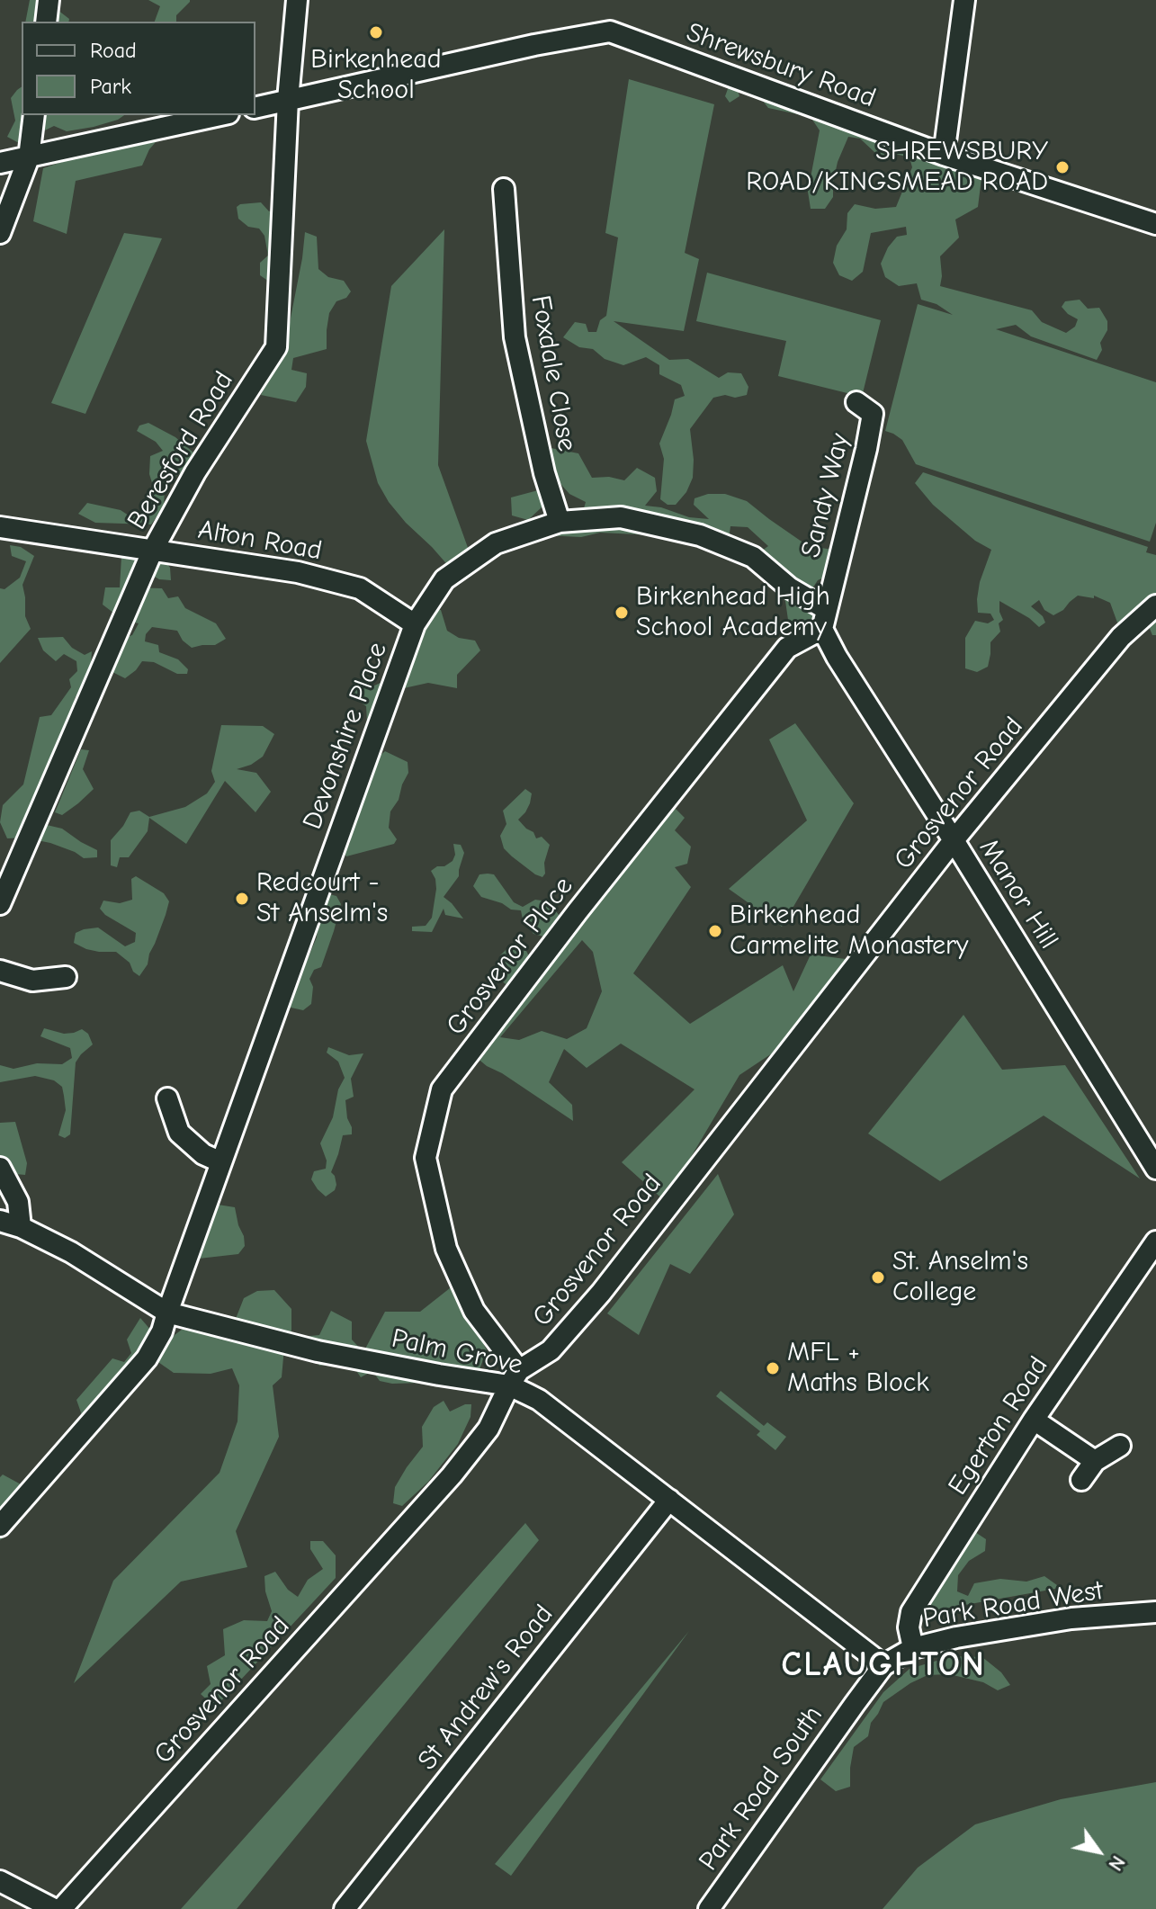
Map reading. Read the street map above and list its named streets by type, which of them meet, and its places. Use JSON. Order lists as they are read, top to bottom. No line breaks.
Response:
{"streets":{"street":["Shrewsbury Road","Foxdale Close","Beresford Road","Sandy Way","Alton Road","Devonshire Place","Grosvenor Road","Manor Hill","Grosvenor Place","Palm Grove","Egerton Road","Park Road West","St Andrew's Road","Park Road South"]},"crossings":[["Shrewsbury Road","Beresford Road"],["Foxdale Close","Devonshire Place"],["Beresford Road","Alton Road"],["Sandy Way","Devonshire Place"],["Sandy Way","Manor Hill"],["Sandy Way","Grosvenor Place"],["Alton Road","Devonshire Place"],["Devonshire Place","Manor Hill"],["Devonshire Place","Grosvenor Place"],["Devonshire Place","Palm Grove"],["Grosvenor Road","Manor Hill"],["Grosvenor Road","Grosvenor Place"],["Grosvenor Road","Palm Grove"],["Manor Hill","Grosvenor Place"],["Grosvenor Place","Palm Grove"],["Palm Grove","Park Road West"],["Palm Grove","St Andrew's Road"],["Palm Grove","Park Road South"],["Egerton Road","Park Road West"],["Park Road West","Park Road South"]],"districts":["CLAUGHTON"],"places":["Birkenhead School","SHREWSBURY ROAD/KINGSMEAD ROAD","Birkenhead High School Academy","Redcourt - St Anselm's","Birkenhead Carmelite Monastery","St. Anselm's College","MFL + Maths Block"],"legend":["Road","Park"],"north":"bottom right"}
